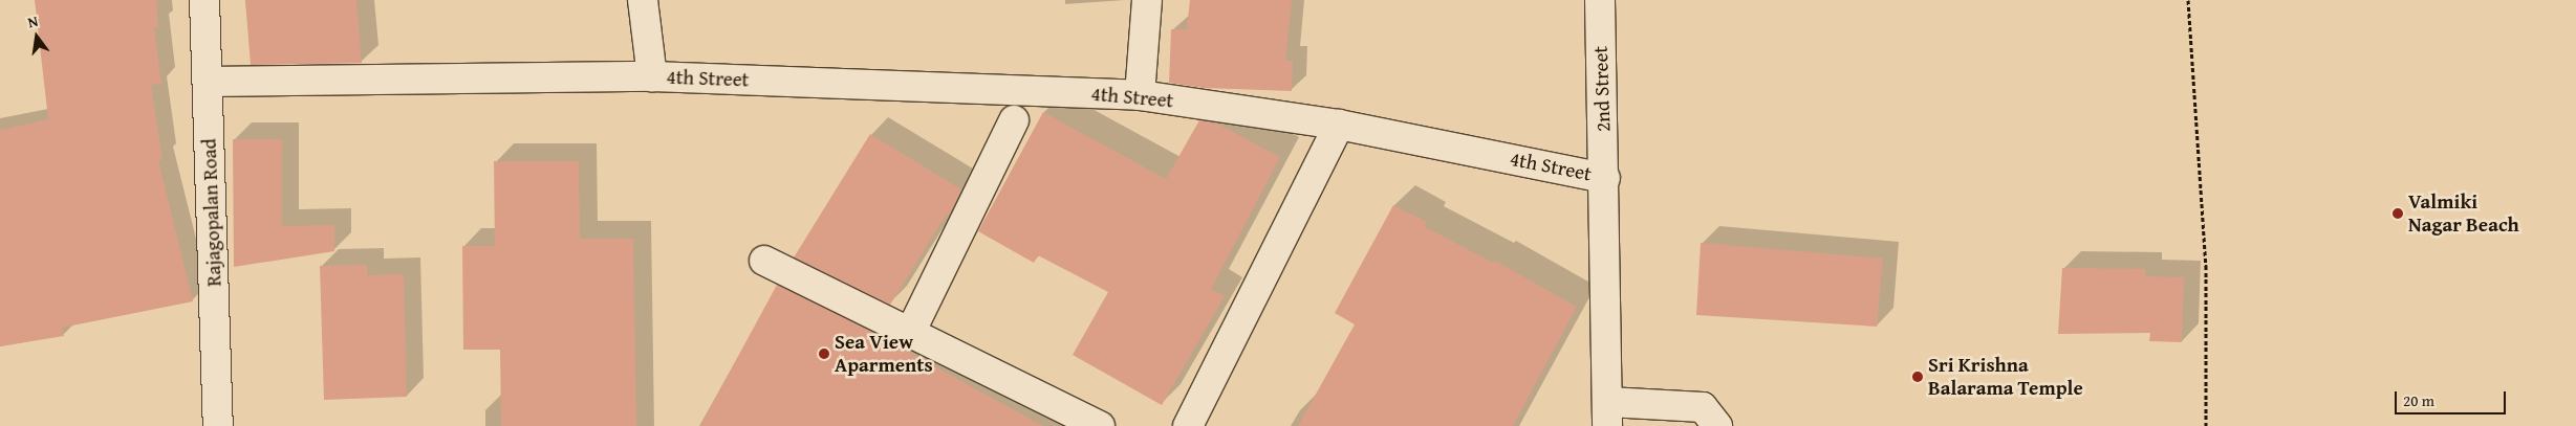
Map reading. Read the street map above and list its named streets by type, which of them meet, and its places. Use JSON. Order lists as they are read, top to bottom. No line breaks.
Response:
{"streets":{"street":["4th Street","2nd Street","Rajagopalan Road"]},"crossings":[["4th Street","2nd Street"],["4th Street","Rajagopalan Road"]],"places":["Valmiki Nagar Beach","Sea View Aparments","Sri Krishna Balarama Temple"],"scale_bar":"20 m","north":"top"}
